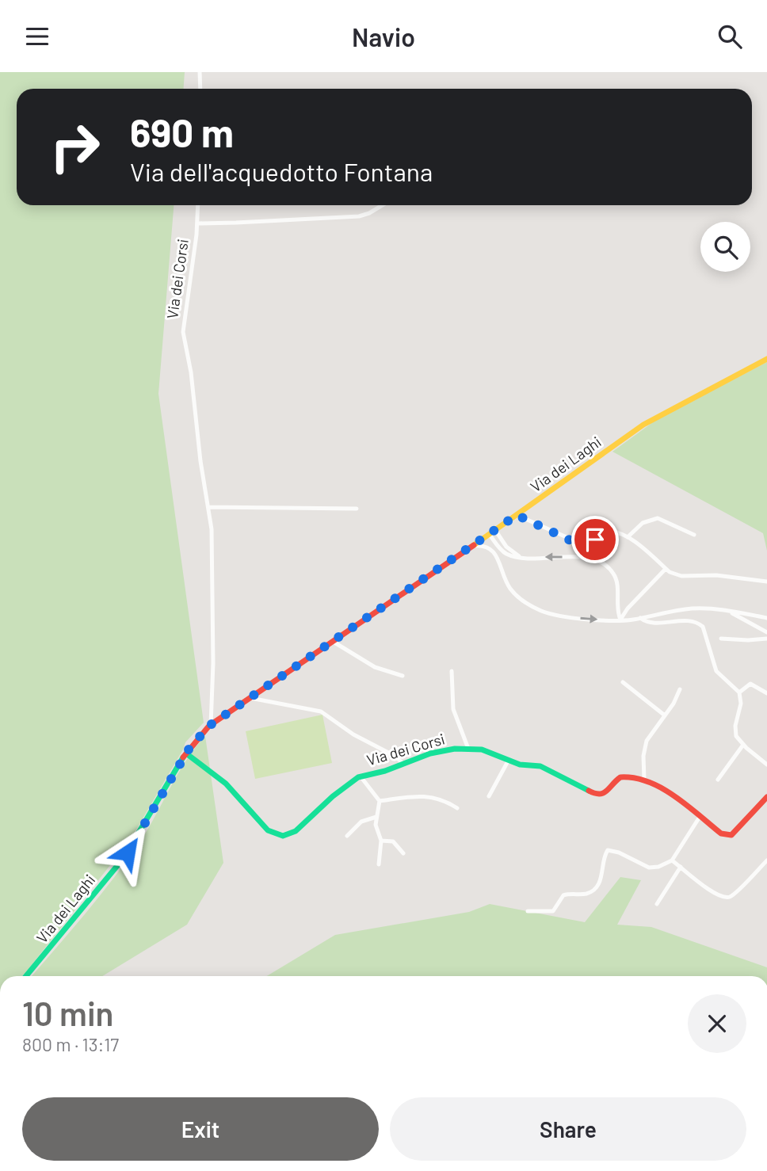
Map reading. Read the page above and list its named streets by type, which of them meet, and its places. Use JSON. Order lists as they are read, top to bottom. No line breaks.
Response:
{"streets":{"main road":["Via dei Corsi","Via dei Laghi"]},"crossings":[["Via dei Corsi","Via dei Laghi"]],"page":{"header":"Navio","turn":["690 m","Via dell'acquedotto Fontana"],"heading":["10 min","800 m · 13:17"],"buttons":["Exit","Share"]}}
